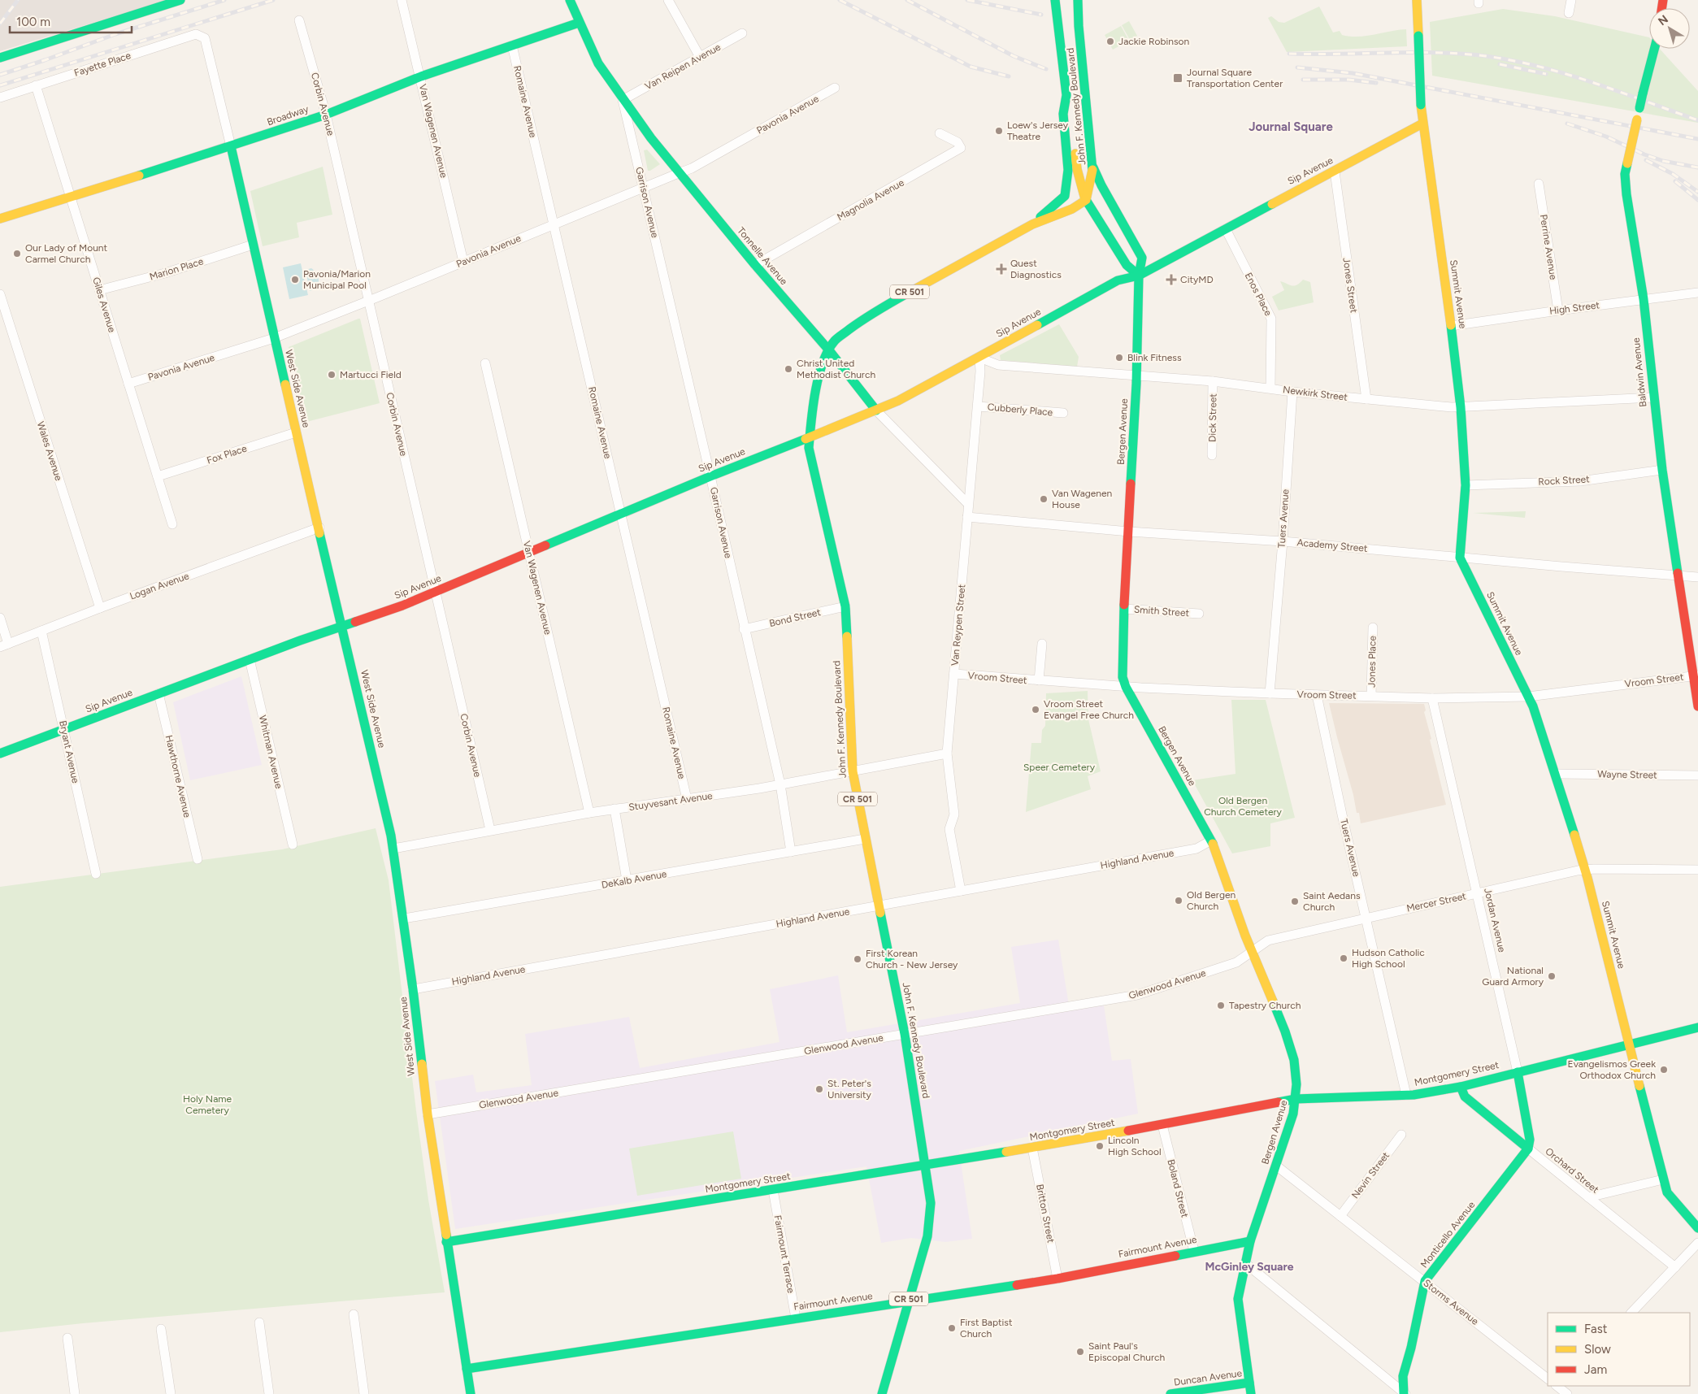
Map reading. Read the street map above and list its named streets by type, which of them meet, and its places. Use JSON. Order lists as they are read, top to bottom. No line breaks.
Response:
{"streets":{"street":["Fayette Place","Van Reipen Avenue","Romaine Avenue","Corbin Avenue","John F. Kennedy Boulevard","Pavonia Avenue","Broadway","Van Wagenen Avenue","Sip Avenue","Magnolia Avenue","Garrison Avenue","Perrine Avenue","Tonnelle Avenue","Marion Place","Jones Street","CR 501","Enos Place","Summit Avenue","Giles Avenue","High Street","Baldwin Avenue","West Side Avenue","Newkirk Street","Cubberly Place","Dick Street","Bergen Avenue","Wales Avenue","Fox Place","Rock Street","Tuers Avenue","Academy Street","Logan Avenue","Smith Street","Bond Street","Van Reypen Street","Jones Place","Vroom Street","Bryant Avenue","Whitman Avenue","Wayne Street","Hawthorne Avenue","Stuyvesant Avenue","Highland Avenue","DeKalb Avenue","Mercer Street","Jordan Avenue","Glenwood Avenue","Montgomery Street","Orchard Street","Nevin Street","Boland Street","Britton Street","Monticello Avenue","Fairmount Avenue","Fairmount Terrace","Storms Avenue","Duncan Avenue"]},"crossings":[["Fayette Place","Giles Avenue"],["Fayette Place","West Side Avenue"],["Van Reipen Avenue","Garrison Avenue"],["Van Reipen Avenue","Tonnelle Avenue"],["Romaine Avenue","Pavonia Avenue"],["Romaine Avenue","Broadway"],["Romaine Avenue","Sip Avenue"],["Romaine Avenue","Stuyvesant Avenue"],["Corbin Avenue","Pavonia Avenue"],["Corbin Avenue","Broadway"],["Corbin Avenue","Sip Avenue"],["Corbin Avenue","Stuyvesant Avenue"],["John F. Kennedy Boulevard","Sip Avenue"],["John F. Kennedy Boulevard","Tonnelle Avenue"],["John F. Kennedy Boulevard","Bergen Avenue"],["John F. Kennedy Boulevard","Bond Street"],["John F. Kennedy Boulevard","Stuyvesant Avenue"],["John F. Kennedy Boulevard","Highland Avenue"],["John F. Kennedy Boulevard","DeKalb Avenue"],["John F. Kennedy Boulevard","Glenwood Avenue"],["John F. Kennedy Boulevard","Montgomery Street"],["John F. Kennedy Boulevard","Fairmount Avenue"],["Pavonia Avenue","Van Wagenen Avenue"],["Pavonia Avenue","Garrison Avenue"],["Pavonia Avenue","Tonnelle Avenue"],["Pavonia Avenue","Giles Avenue"],["Pavonia Avenue","West Side Avenue"],["Broadway","Van Wagenen Avenue"],["Broadway","Tonnelle Avenue"],["Broadway","Giles Avenue"],["Broadway","West Side Avenue"],["Van Wagenen Avenue","Sip Avenue"],["Van Wagenen Avenue","Stuyvesant Avenue"],["Sip Avenue","Garrison Avenue"],["Sip Avenue","Tonnelle Avenue"],["Sip Avenue","Jones Street"],["Sip Avenue","Enos Place"],["Sip Avenue","Summit Avenue"],["Sip Avenue","West Side Avenue"],["Sip Avenue","Newkirk Street"],["Sip Avenue","Bergen Avenue"],["Sip Avenue","Van Reypen Street"],["Sip Avenue","Bryant Avenue"],["Sip Avenue","Whitman Avenue"],["Sip Avenue","Hawthorne Avenue"],["Magnolia Avenue","Tonnelle Avenue"],["Garrison Avenue","Tonnelle Avenue"],["Garrison Avenue","Bond Street"],["Garrison Avenue","Stuyvesant Avenue"],["Garrison Avenue","DeKalb Avenue"],["Perrine Avenue","High Street"],["Tonnelle Avenue","Van Reypen Street"],["Marion Place","Giles Avenue"],["Marion Place","West Side Avenue"],["Jones Street","Newkirk Street"],["Enos Place","Newkirk Street"],["Summit Avenue","High Street"],["Summit Avenue","Newkirk Street"],["Summit Avenue","Rock Street"],["Summit Avenue","Academy Street"],["Summit Avenue","Vroom Street"],["Summit Avenue","Wayne Street"],["Summit Avenue","Mercer Street"],["Summit Avenue","Montgomery Street"],["Giles Avenue","Fox Place"],["High Street","Baldwin Avenue"],["Baldwin Avenue","Newkirk Street"],["Baldwin Avenue","Rock Street"],["Baldwin Avenue","Academy Street"],["Baldwin Avenue","Vroom Street"],["West Side Avenue","Fox Place"],["West Side Avenue","Logan Avenue"],["West Side Avenue","Stuyvesant Avenue"],["West Side Avenue","Highland Avenue"],["West Side Avenue","DeKalb Avenue"],["West Side Avenue","Glenwood Avenue"],["West Side Avenue","Montgomery Street"],["West Side Avenue","Fairmount Avenue"],["Newkirk Street","Dick Street"],["Newkirk Street","Bergen Avenue"],["Newkirk Street","Tuers Avenue"],["Newkirk Street","Van Reypen Street"],["Cubberly Place","Van Reypen Street"],["Bergen Avenue","Academy Street"],["Bergen Avenue","Smith Street"],["Bergen Avenue","Vroom Street"],["Bergen Avenue","Highland Avenue"],["Bergen Avenue","Mercer Street"],["Bergen Avenue","Glenwood Avenue"],["Bergen Avenue","Montgomery Street"],["Bergen Avenue","Fairmount Avenue"],["Bergen Avenue","Storms Avenue"],["Bergen Avenue","Duncan Avenue"],["Wales Avenue","Logan Avenue"],["Tuers Avenue","Academy Street"],["Tuers Avenue","Vroom Street"],["Tuers Avenue","Mercer Street"],["Tuers Avenue","Montgomery Street"],["Academy Street","Van Reypen Street"],["Logan Avenue","Bryant Avenue"],["Van Reypen Street","Vroom Street"],["Van Reypen Street","Stuyvesant Avenue"],["Van Reypen Street","Highland Avenue"],["Jones Place","Vroom Street"],["Vroom Street","Jordan Avenue"],["Mercer Street","Jordan Avenue"],["Mercer Street","Glenwood Avenue"],["Jordan Avenue","Montgomery Street"],["Jordan Avenue","Orchard Street"],["Jordan Avenue","Monticello Avenue"],["Montgomery Street","Orchard Street"],["Montgomery Street","Boland Street"],["Montgomery Street","Britton Street"],["Montgomery Street","Fairmount Terrace"],["Orchard Street","Monticello Avenue"],["Nevin Street","Storms Avenue"],["Boland Street","Fairmount Avenue"],["Britton Street","Fairmount Avenue"],["Monticello Avenue","Storms Avenue"],["Fairmount Avenue","Fairmount Terrace"]],"districts":["Journal Square","McGinley Square"],"parks":["Speer Cemetery","Old Bergen Church Cemetery","Holy Name Cemetery"],"places":{"other":["Jackie Robinson","Loew's Jersey Theatre","Our Lady of Mount Carmel Church","Pavonia/Marion Municipal Pool","Blink Fitness","Christ United Methodist Church","Martucci Field","Van Wagenen House","Vroom Street Evangel Free Church","Old Bergen Church","Saint Aedans Church","Hudson Catholic High School","First Korean Church - New Jersey","National Guard Armory","Tapestry Church","Evangelismos Greek Orthodox Church","St. Peter's University","Lincoln High School","First Baptist Church","Saint Paul's Episcopal Church"],"transit":["Journal Square Transportation Center"],"health":["Quest Diagnostics","CityMD"]},"legend":["Fast","Slow","Jam"],"scale_bar":"100 m","north":"top left"}
